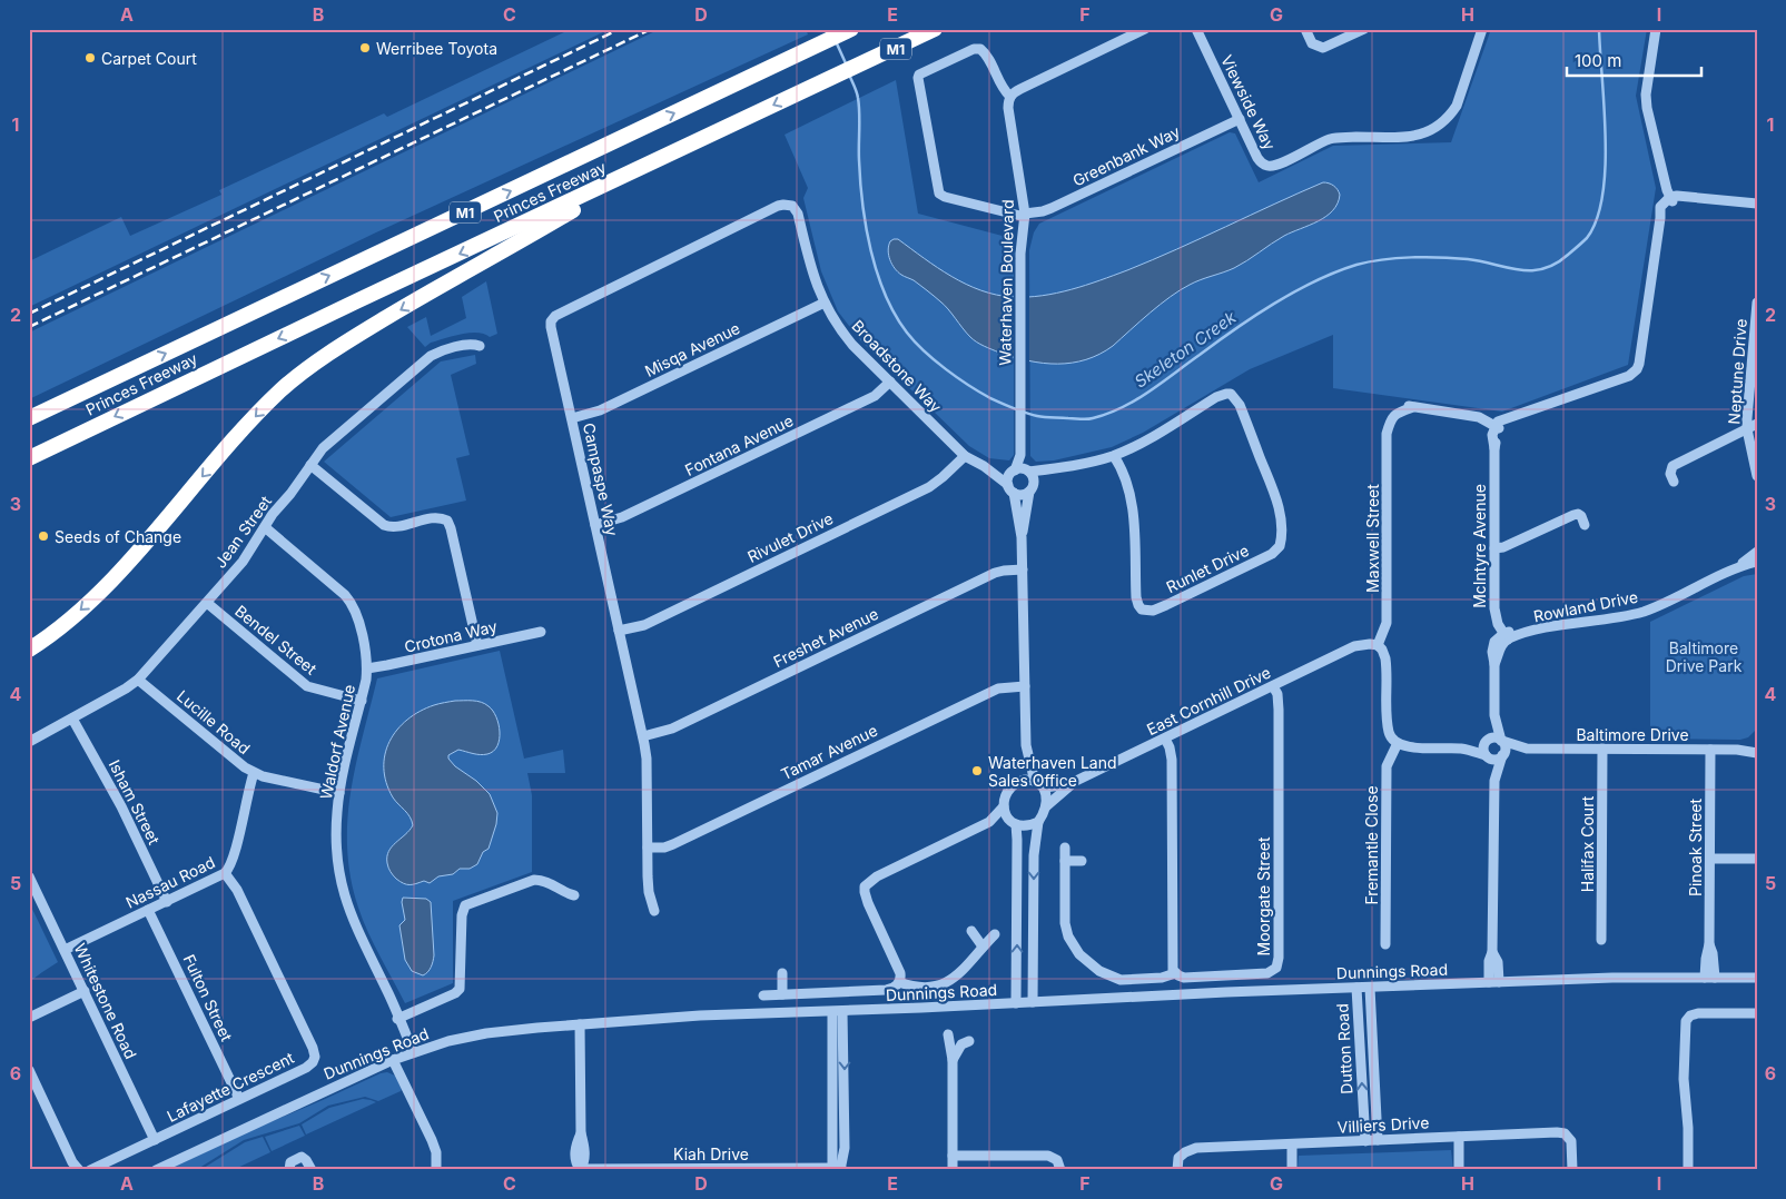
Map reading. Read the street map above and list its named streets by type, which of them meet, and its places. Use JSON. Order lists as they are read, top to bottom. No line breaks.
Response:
{"streets":{"highway":["M1","Princes Freeway"],"street":["Viewside Way","Greenbank Way","Waterhaven Boulevard","Misqa Avenue","Broadstone Way","Neptune Drive","Fontana Avenue","Campaspe Way","Jean Street","Rivulet Drive","Maxwell Street","McIntyre Avenue","Runlet Drive","Rowland Drive","Crotona Way","Freshet Avenue","Bendel Street","East Cornhill Drive","Lucille Road","Baltimore Drive","Waldorf Avenue","Tamar Avenue","Isham Street","Halifax Court","Fremantle Close","Pinoak Street","Nassau Road","Moorgate Street","Dunnings Road","Fulton Street","Whitestone Road","Dutton Road","Lafayette Crescent","Villiers Drive","Kiah Drive"]},"crossings":[["Viewside Way","Greenbank Way"],["Greenbank Way","Waterhaven Boulevard"],["Waterhaven Boulevard","Broadstone Way"],["Misqa Avenue","Broadstone Way"],["Misqa Avenue","Campaspe Way"],["Broadstone Way","Fontana Avenue"],["Broadstone Way","Campaspe Way"],["Broadstone Way","Rivulet Drive"],["Fontana Avenue","Campaspe Way"],["Campaspe Way","Rivulet Drive"],["Campaspe Way","Freshet Avenue"],["Campaspe Way","Tamar Avenue"],["Jean Street","Bendel Street"],["Jean Street","Lucille Road"],["Jean Street","Waldorf Avenue"],["Jean Street","Isham Street"],["Maxwell Street","McIntyre Avenue"],["Maxwell Street","East Cornhill Drive"],["McIntyre Avenue","Rowland Drive"],["Crotona Way","Waldorf Avenue"],["Bendel Street","Waldorf Avenue"],["East Cornhill Drive","Moorgate Street"],["Lucille Road","Waldorf Avenue"],["Lucille Road","Nassau Road"],["Baltimore Drive","Halifax Court"],["Baltimore Drive","Pinoak Street"],["Waldorf Avenue","Dunnings Road"],["Isham Street","Nassau Road"],["Pinoak Street","Dunnings Road"],["Nassau Road","Fulton Street"],["Nassau Road","Whitestone Road"],["Nassau Road","Lafayette Crescent"],["Dunnings Road","Dutton Road"],["Fulton Street","Lafayette Crescent"],["Whitestone Road","Lafayette Crescent"],["Dutton Road","Villiers Drive"]],"water":["Skeleton Creek"],"parks":["Baltimore Drive Park"],"places":["Werribee Toyota","Carpet Court","Seeds of Change","Waterhaven Land Sales Office"],"scale_bar":"100 m","grid":{"columns":["A","B","C","D","E","F","G","H","I"],"rows":["1","2","3","4","5","6"]}}
